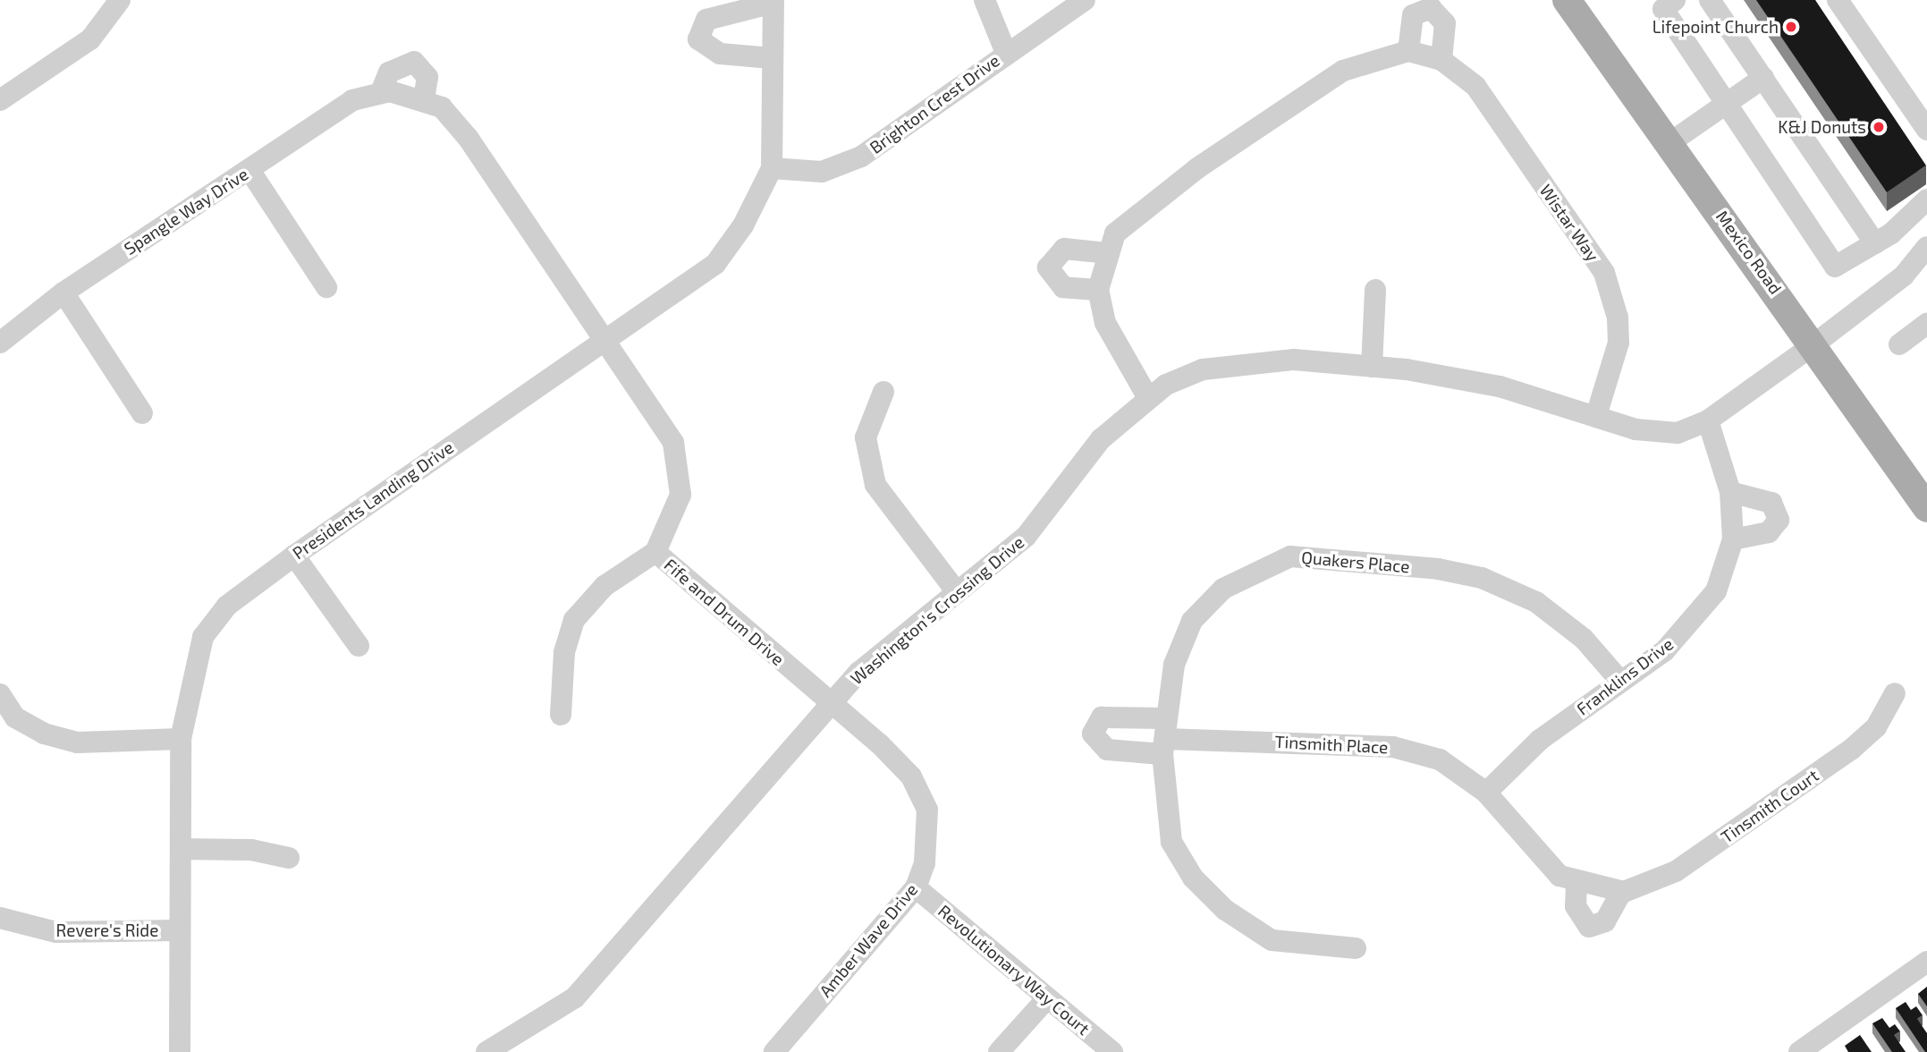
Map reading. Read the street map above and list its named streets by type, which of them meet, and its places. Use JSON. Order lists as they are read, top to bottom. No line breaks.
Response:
{"streets":{"main road":["Mexico Road"],"street":["Brighton Crest Drive","Spangle Way Drive","Wistar Way","Presidents Landing Drive","Quakers Place","Washington's Crossing Drive","Fife and Drum Drive","Franklins Drive","Tinsmith Place","Tinsmith Court","Revere's Ride","Amber Wave Drive","Revolutionary Way Court"]},"crossings":[["Brighton Crest Drive","Presidents Landing Drive"],["Spangle Way Drive","Presidents Landing Drive"],["Spangle Way Drive","Fife and Drum Drive"],["Wistar Way","Washington's Crossing Drive"],["Mexico Road","Washington's Crossing Drive"],["Presidents Landing Drive","Fife and Drum Drive"],["Presidents Landing Drive","Revere's Ride"],["Quakers Place","Franklins Drive"],["Quakers Place","Tinsmith Place"],["Washington's Crossing Drive","Fife and Drum Drive"],["Washington's Crossing Drive","Franklins Drive"],["Washington's Crossing Drive","Amber Wave Drive"],["Fife and Drum Drive","Amber Wave Drive"],["Franklins Drive","Tinsmith Place"],["Amber Wave Drive","Revolutionary Way Court"]],"places":["Lifepoint Church","K&J Donuts"]}
